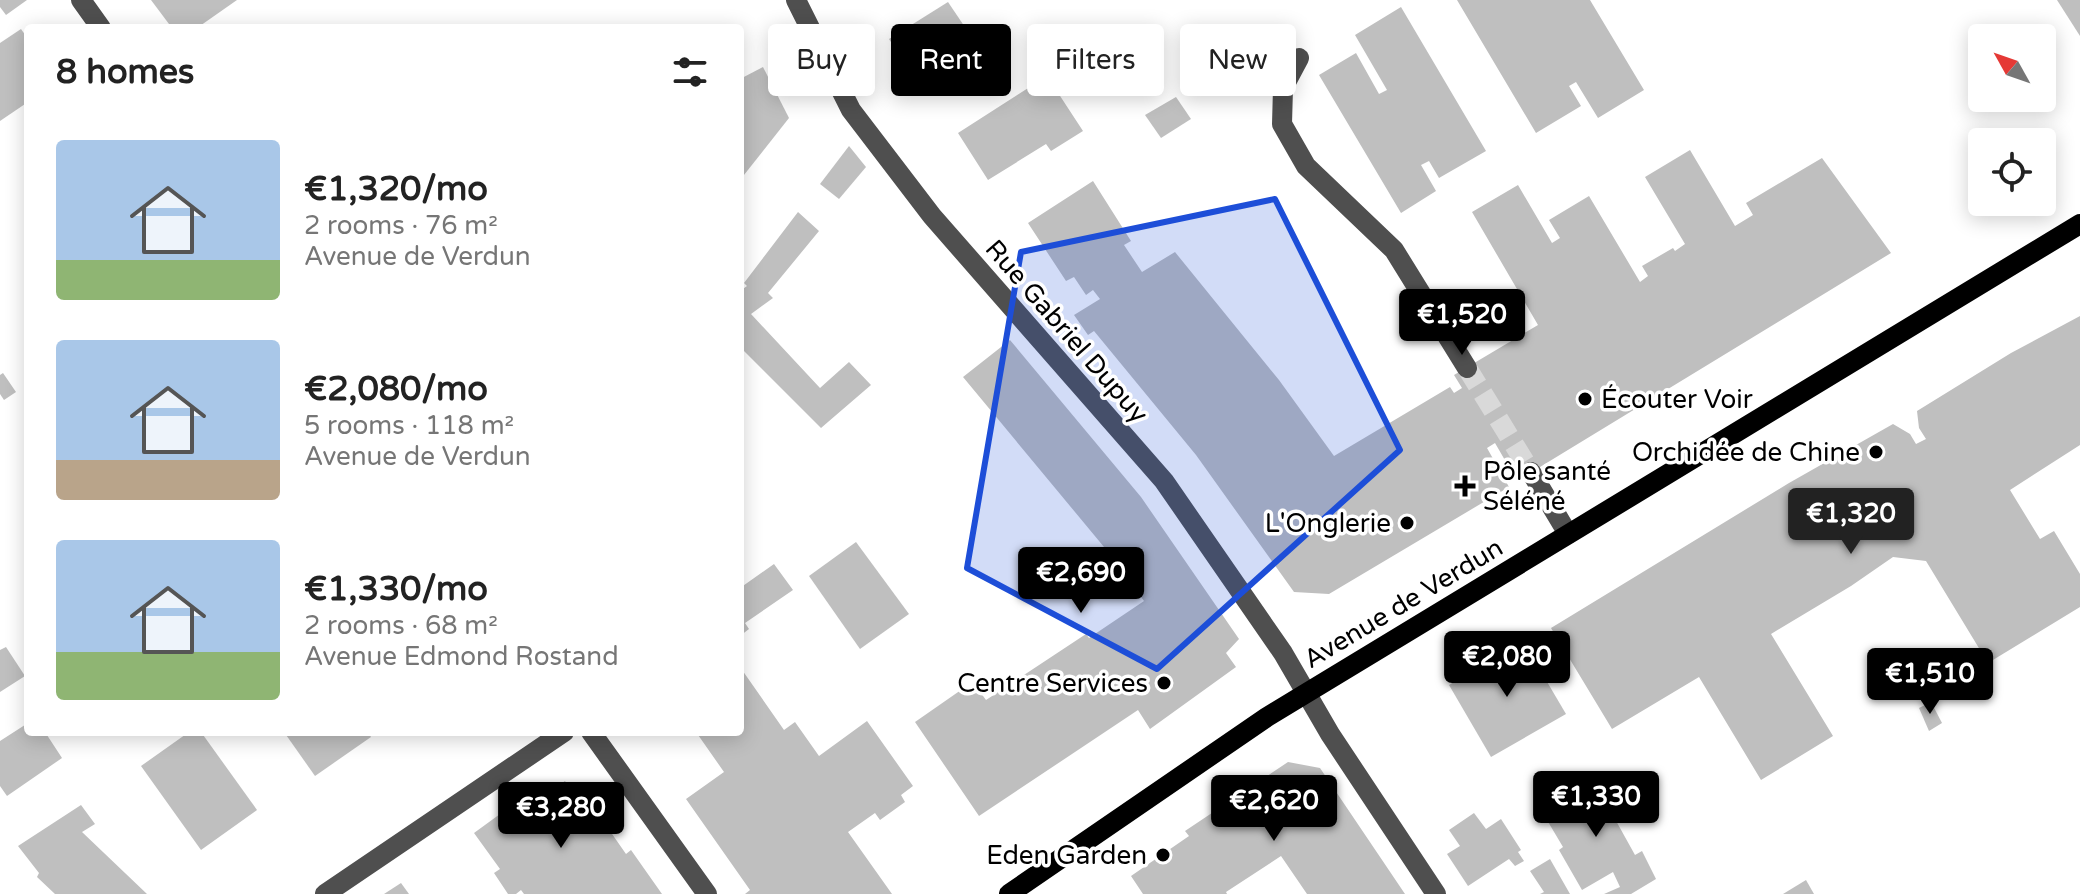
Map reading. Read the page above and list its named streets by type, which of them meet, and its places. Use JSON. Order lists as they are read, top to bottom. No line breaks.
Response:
{"streets":{"main road":["Avenue de Verdun"],"street":["Rue Gabriel Dupuy"]},"crossings":[["Rue Gabriel Dupuy","Avenue de Verdun"]],"places":{"other":["Écouter Voir","Orchidée de Chine","L'Onglerie","Centre Services","Eden Garden"],"health":["Pôle santé Séléné"]},"north":"top left","page":{"chip":["Buy","Rent","Filters","New"],"heading":"8 homes","list":[{"name":"€1,320/mo","note":"2 rooms · 76 m² · Avenue de Verdun"},{"name":"€2,080/mo","note":"5 rooms · 118 m² · Avenue de Verdun"},{"name":"€1,330/mo","note":"2 rooms · 68 m² · Avenue Edmond Rostand"}],"price":["€1,520","€1,320","€2,690","€2,080","€1,510","€1,330","€2,620","€3,280"]}}
